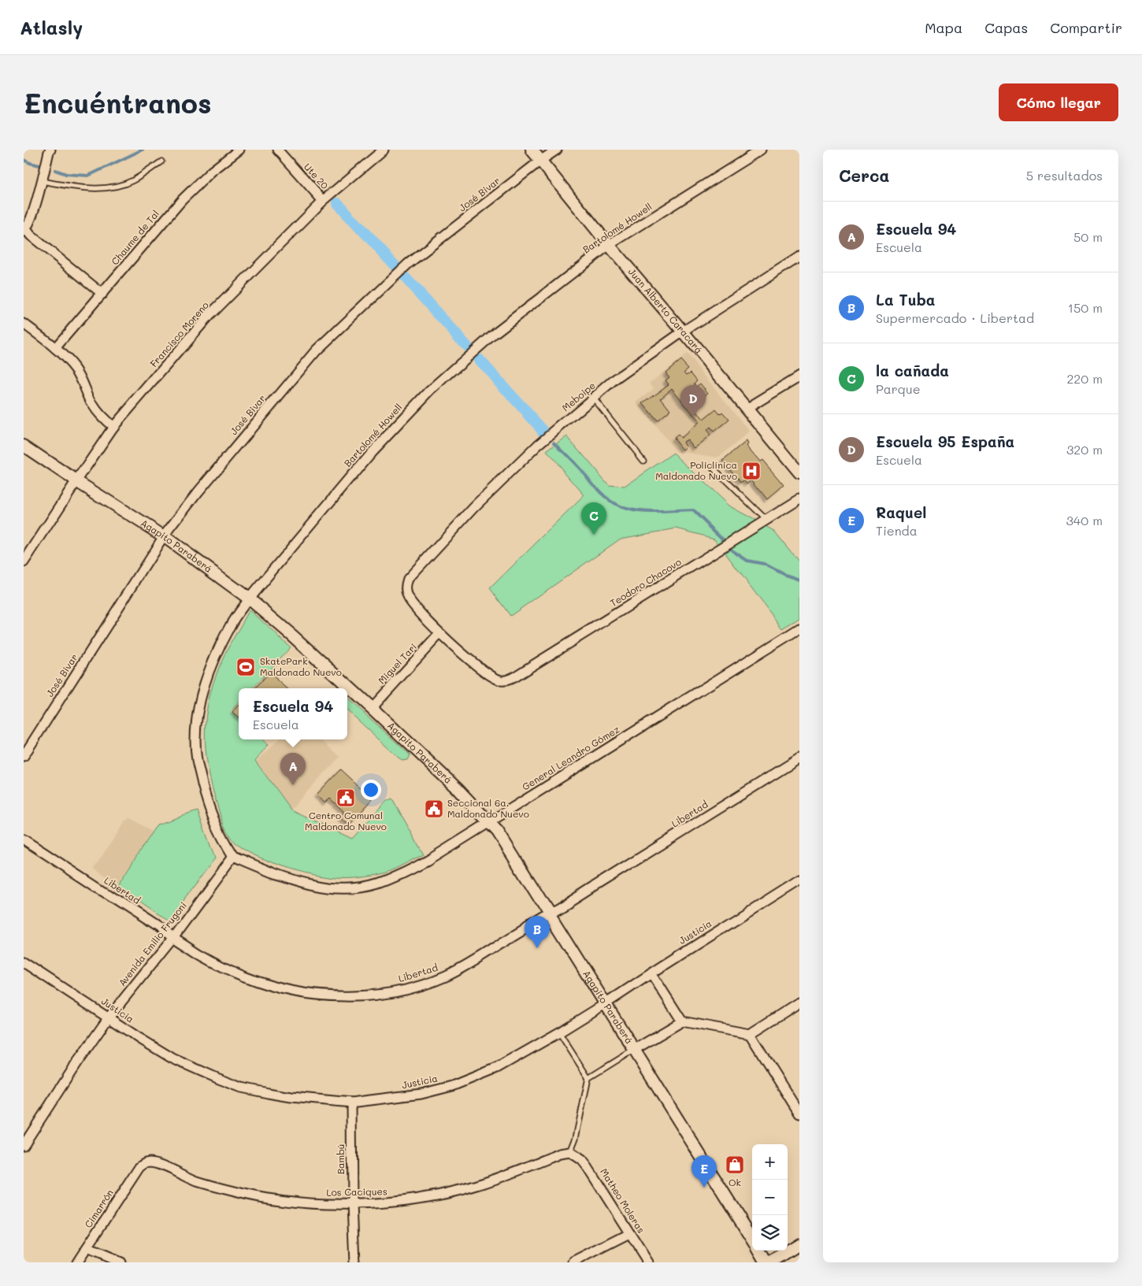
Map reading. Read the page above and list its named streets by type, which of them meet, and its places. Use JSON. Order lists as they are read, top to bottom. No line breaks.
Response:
{"streets":{"street":["Ute 20","José Bivar","Bartolomé Howell","Chaume de Tal","Juan Alberto Caracará","Francisco Moreno","Meboipe","Agapito Paraberá","Teodoro Chacovo","Miguel Tari","General Leandro Gómez","Libertad","Justicia","Avenida Emilio Frugoni","Bambú","Los Caciques","Matheo Moleras","Cimarrón"]},"crossings":[["Ute 20","Francisco Moreno"],["José Bivar","Juan Alberto Caracará"],["José Bivar","Agapito Paraberá"],["Bartolomé Howell","Juan Alberto Caracará"],["Bartolomé Howell","Agapito Paraberá"],["Bartolomé Howell","General Leandro Gómez"],["Bartolomé Howell","Avenida Emilio Frugoni"],["Juan Alberto Caracará","Meboipe"],["Francisco Moreno","Agapito Paraberá"],["Meboipe","Teodoro Chacovo"],["Meboipe","Miguel Tari"],["Agapito Paraberá","Miguel Tari"],["Agapito Paraberá","General Leandro Gómez"],["Agapito Paraberá","Libertad"],["Agapito Paraberá","Justicia"],["Teodoro Chacovo","Miguel Tari"],["General Leandro Gómez","Avenida Emilio Frugoni"],["Libertad","Avenida Emilio Frugoni"],["Justicia","Avenida Emilio Frugoni"],["Justicia","Bambú"],["Bambú","Los Caciques"],["Los Caciques","Matheo Moleras"],["Los Caciques","Cimarrón"]],"places":{"hospital":["Policlínica Maldonado Nuevo"],"sports":["SkatePark Maldonado Nuevo"],"public building":["Centro Comunal Maldonado Nuevo","Seccional 6a. Maldonado Nuevo"],"shop":["Ok"]},"page":{"header":"Atlasly","nav":["Mapa","Capas","Compartir"],"buttons":"Cómo llegar","title":"Encuéntranos","heading":["Cerca","5 resultados"],"list":[{"mark":"A","name":"Escuela 94","note":"Escuela","value":"50 m"},{"mark":"B","name":"La Tuba","note":"Supermercado · Libertad","value":"150 m"},{"mark":"C","name":"la cañada","note":"Parque","value":"220 m"},{"mark":"D","name":"Escuela 95 España","note":"Escuela","value":"320 m"},{"mark":"E","name":"Raquel","note":"Tienda","value":"340 m"}],"pins":["D","C","A","B","E"],"popup":["Escuela 94","Escuela"],"map_buttons":["+","−"]}}
